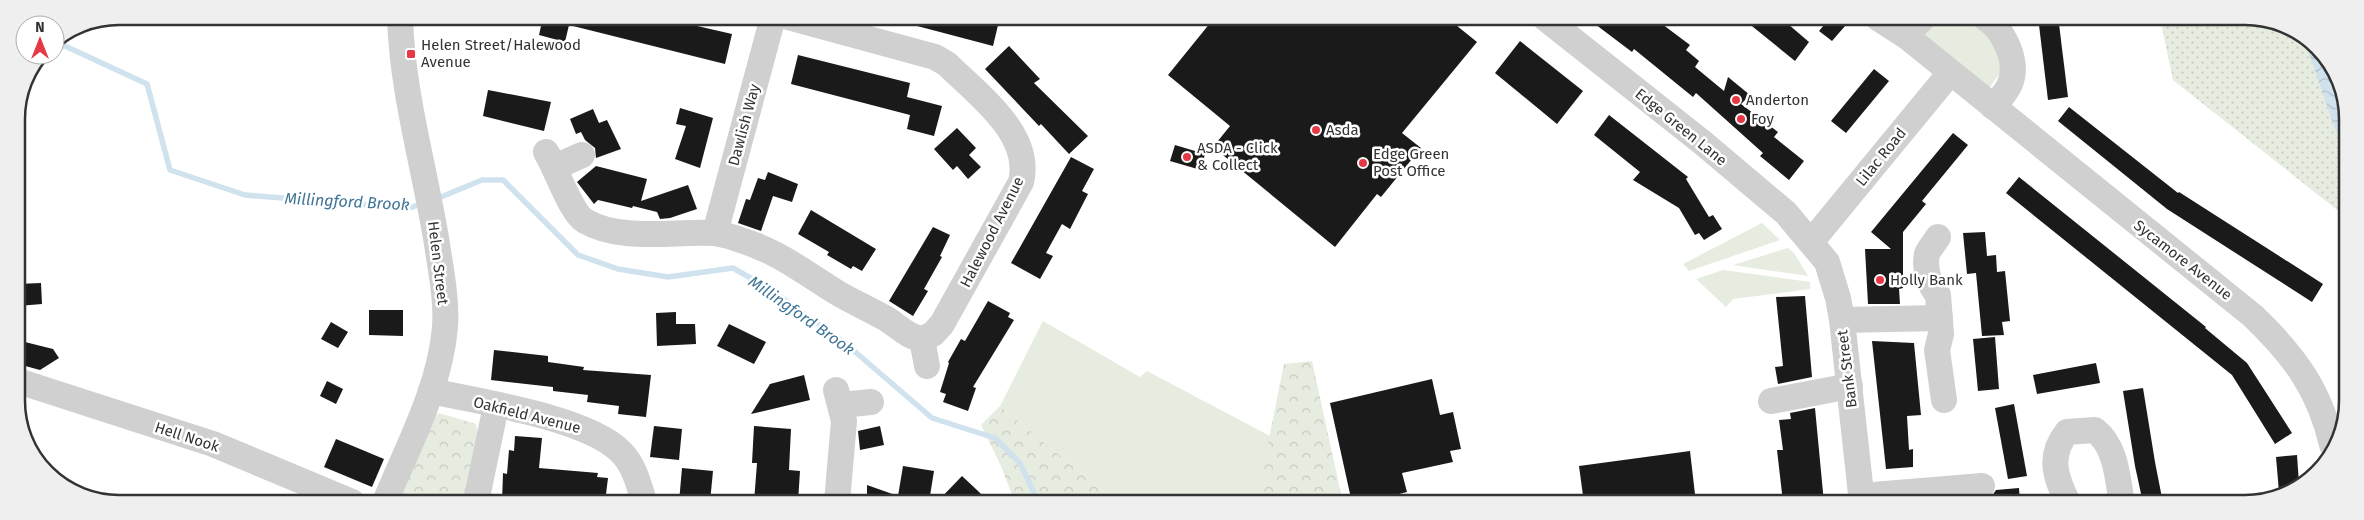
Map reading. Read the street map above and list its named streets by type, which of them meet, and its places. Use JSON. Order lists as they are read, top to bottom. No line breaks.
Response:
{"streets":{"street":["Dawlish Way","Edge Green Lane","Lilac Road","Halewood Avenue","Sycamore Avenue","Helen Street","Bank Street","Oakfield Avenue","Hell Nook"]},"crossings":[["Edge Green Lane","Lilac Road"],["Edge Green Lane","Bank Street"],["Lilac Road","Sycamore Avenue"],["Lilac Road","Bank Street"],["Helen Street","Oakfield Avenue"]],"water":["Millingford Brook"],"places":{"transit":["Helen Street/Halewood Avenue"],"other":["Anderton","Foy","Asda","ASDA - Click & Collect","Edge Green Post Office","Holly Bank"]},"north":"top"}
